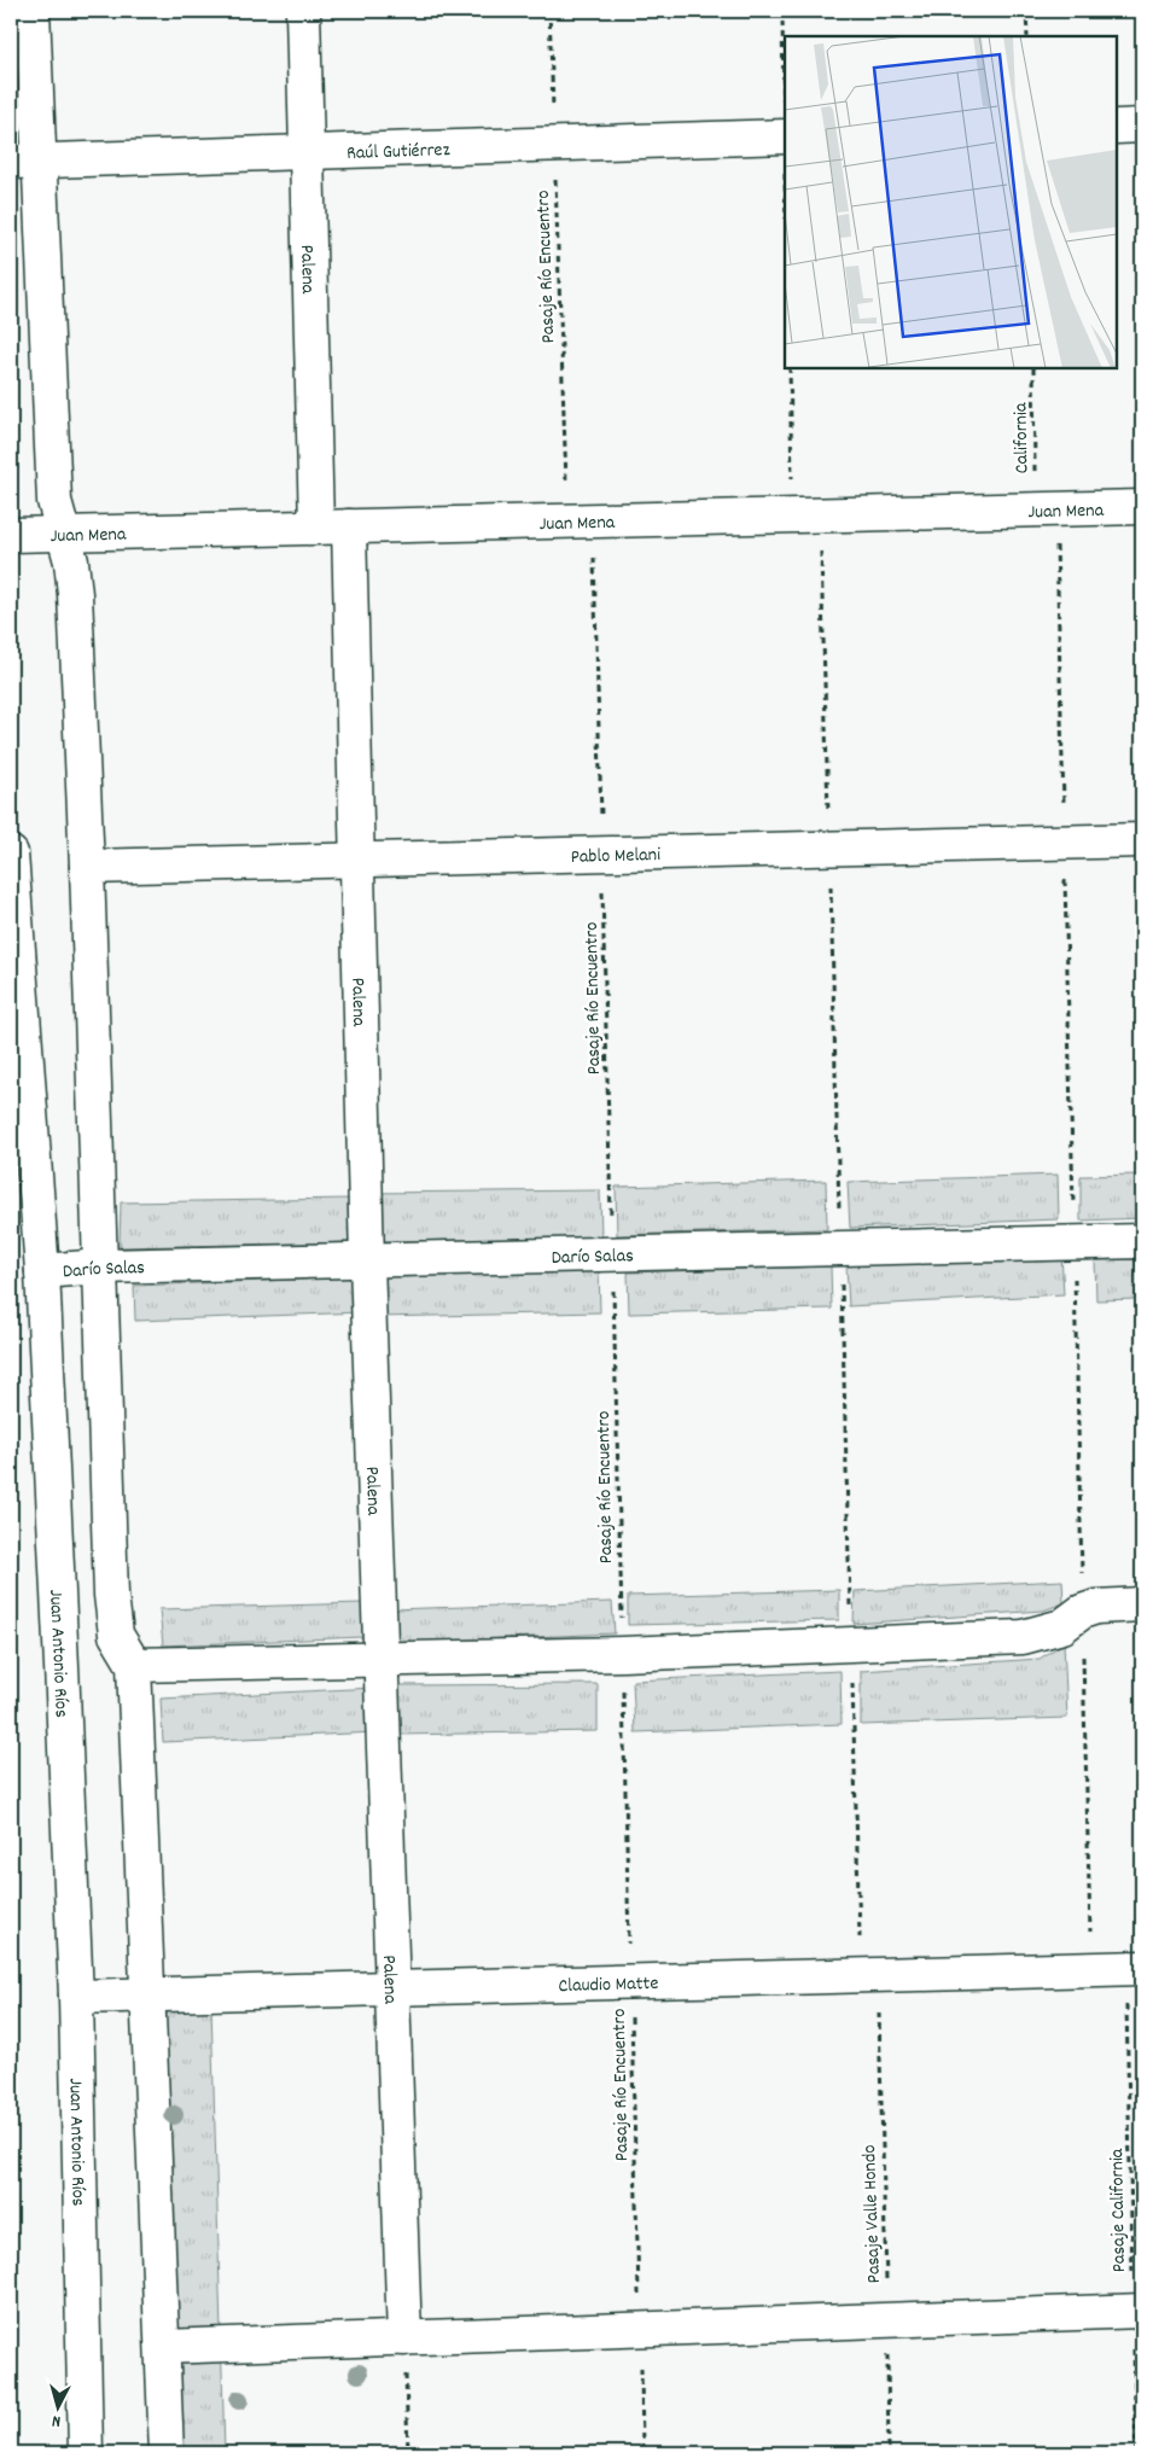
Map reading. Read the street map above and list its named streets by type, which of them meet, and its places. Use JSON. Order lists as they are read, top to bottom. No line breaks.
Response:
{"streets":{"street":["Raúl Gutiérrez","Palena","Juan Mena","Pablo Melani","Darío Salas","Juan Antonio Ríos","Claudio Matte"],"path":["Pasaje Río Encuentro","California","Pasaje California","Pasaje Valle Hondo"]},"crossings":[["Raúl Gutiérrez","Pasaje Río Encuentro"],["Raúl Gutiérrez","Palena"],["Pasaje Río Encuentro","Juan Mena"],["Pasaje Río Encuentro","Pablo Melani"],["Pasaje Río Encuentro","Darío Salas"],["Pasaje Río Encuentro","Claudio Matte"],["Palena","Juan Mena"],["Palena","Pablo Melani"],["Palena","Darío Salas"],["Palena","Claudio Matte"],["California","Juan Mena"],["Darío Salas","Juan Antonio Ríos"],["Juan Antonio Ríos","Claudio Matte"],["Claudio Matte","Pasaje California"],["Claudio Matte","Pasaje Valle Hondo"]],"north":"bottom"}
